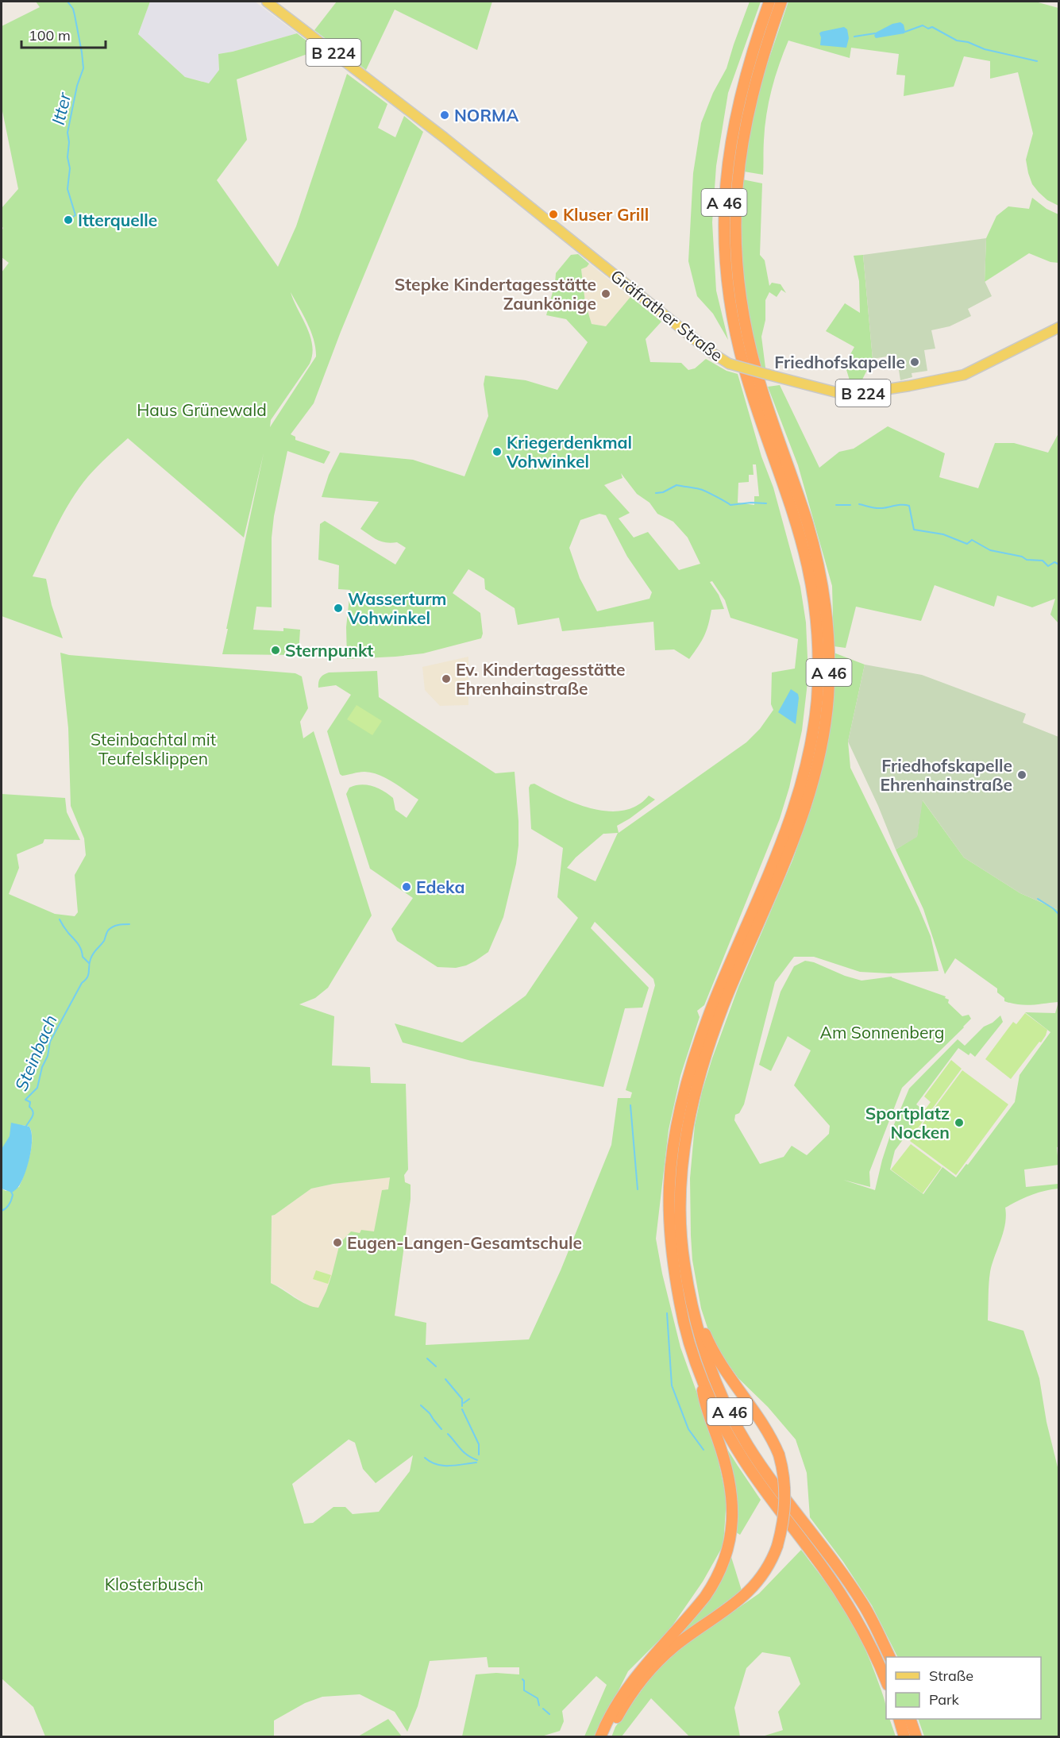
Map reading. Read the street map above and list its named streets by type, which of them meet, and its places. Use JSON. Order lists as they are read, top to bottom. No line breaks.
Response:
{"streets":{"highway":["A 46"],"main road":["B 224","Gräfrather Straße"]},"water":["Itter","Steinbach"],"parks":["Haus Grünewald","Steinbachtal mit Teufelsklippen","Am Sonnenberg","Klosterbusch"],"places":["NORMA","Kluser Grill","Itterquelle","Stepke Kindertagesstätte Zaunkönige","Friedhofskapelle","Kriegerdenkmal Vohwinkel","Wasserturm Vohwinkel","Sternpunkt","Ev. Kindertagesstätte Ehrenhainstraße","Friedhofskapelle Ehrenhainstraße","Edeka","Sportplatz Nocken","Eugen-Langen-Gesamtschule"],"legend":["Straße","Park"],"scale_bar":"100 m"}
